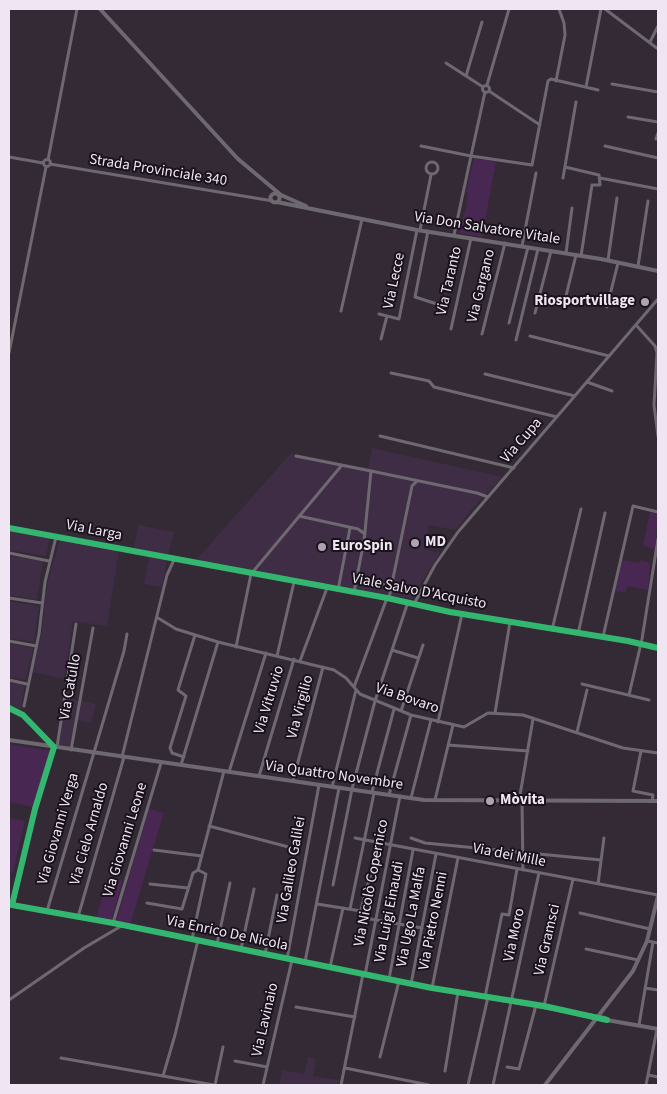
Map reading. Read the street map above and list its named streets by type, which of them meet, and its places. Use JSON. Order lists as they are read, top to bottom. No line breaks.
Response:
{"streets":{"street":["Strada Provinciale 340","Via Don Salvatore Vitale","Via Lecce","Via Taranto","Via Gargano","Via Cupa","Via Larga","Viale Salvo D'Acquisto","Via Catullo","Via Bovaro","Via Vitruvio","Via Virgilio","Via Quattro Novembre","Via Giovanni Verga","Via Cielo Arnaldo","Via Giovanni Leone","Via dei Mille","Via Galileo Galilei","Via Nicolò Copernico","Via Luigi Einaudi","Via Ugo La Malfa","Via Pietro Nenni","Via Enrico De Nicola","Via Moro","Via Gramsci","Via Lavinaio"]},"crossings":[["Strada Provinciale 340","Via Don Salvatore Vitale"],["Via Don Salvatore Vitale","Via Lecce"],["Via Don Salvatore Vitale","Via Taranto"],["Via Don Salvatore Vitale","Via Gargano"],["Via Cupa","Viale Salvo D'Acquisto"],["Via Larga","Viale Salvo D'Acquisto"],["Via Catullo","Via Quattro Novembre"],["Via Bovaro","Via Vitruvio"],["Via Bovaro","Via Virgilio"],["Via Vitruvio","Via Quattro Novembre"],["Via Virgilio","Via Quattro Novembre"],["Via Quattro Novembre","Via Giovanni Verga"],["Via Quattro Novembre","Via Cielo Arnaldo"],["Via Quattro Novembre","Via Giovanni Leone"],["Via Quattro Novembre","Via Galileo Galilei"],["Via Quattro Novembre","Via Nicolò Copernico"],["Via Quattro Novembre","Via Enrico De Nicola"],["Via Giovanni Verga","Via Enrico De Nicola"],["Via Cielo Arnaldo","Via Enrico De Nicola"],["Via Giovanni Leone","Via Enrico De Nicola"],["Via dei Mille","Via Nicolò Copernico"],["Via dei Mille","Via Luigi Einaudi"],["Via dei Mille","Via Ugo La Malfa"],["Via dei Mille","Via Pietro Nenni"],["Via dei Mille","Via Moro"],["Via dei Mille","Via Gramsci"],["Via Galileo Galilei","Via Enrico De Nicola"],["Via Galileo Galilei","Via Lavinaio"],["Via Nicolò Copernico","Via Enrico De Nicola"],["Via Luigi Einaudi","Via Enrico De Nicola"],["Via Ugo La Malfa","Via Enrico De Nicola"],["Via Pietro Nenni","Via Enrico De Nicola"],["Via Enrico De Nicola","Via Moro"],["Via Enrico De Nicola","Via Gramsci"],["Via Enrico De Nicola","Via Lavinaio"]],"places":["Riosportvillage","MD","EuroSpin","Mòvita"]}
